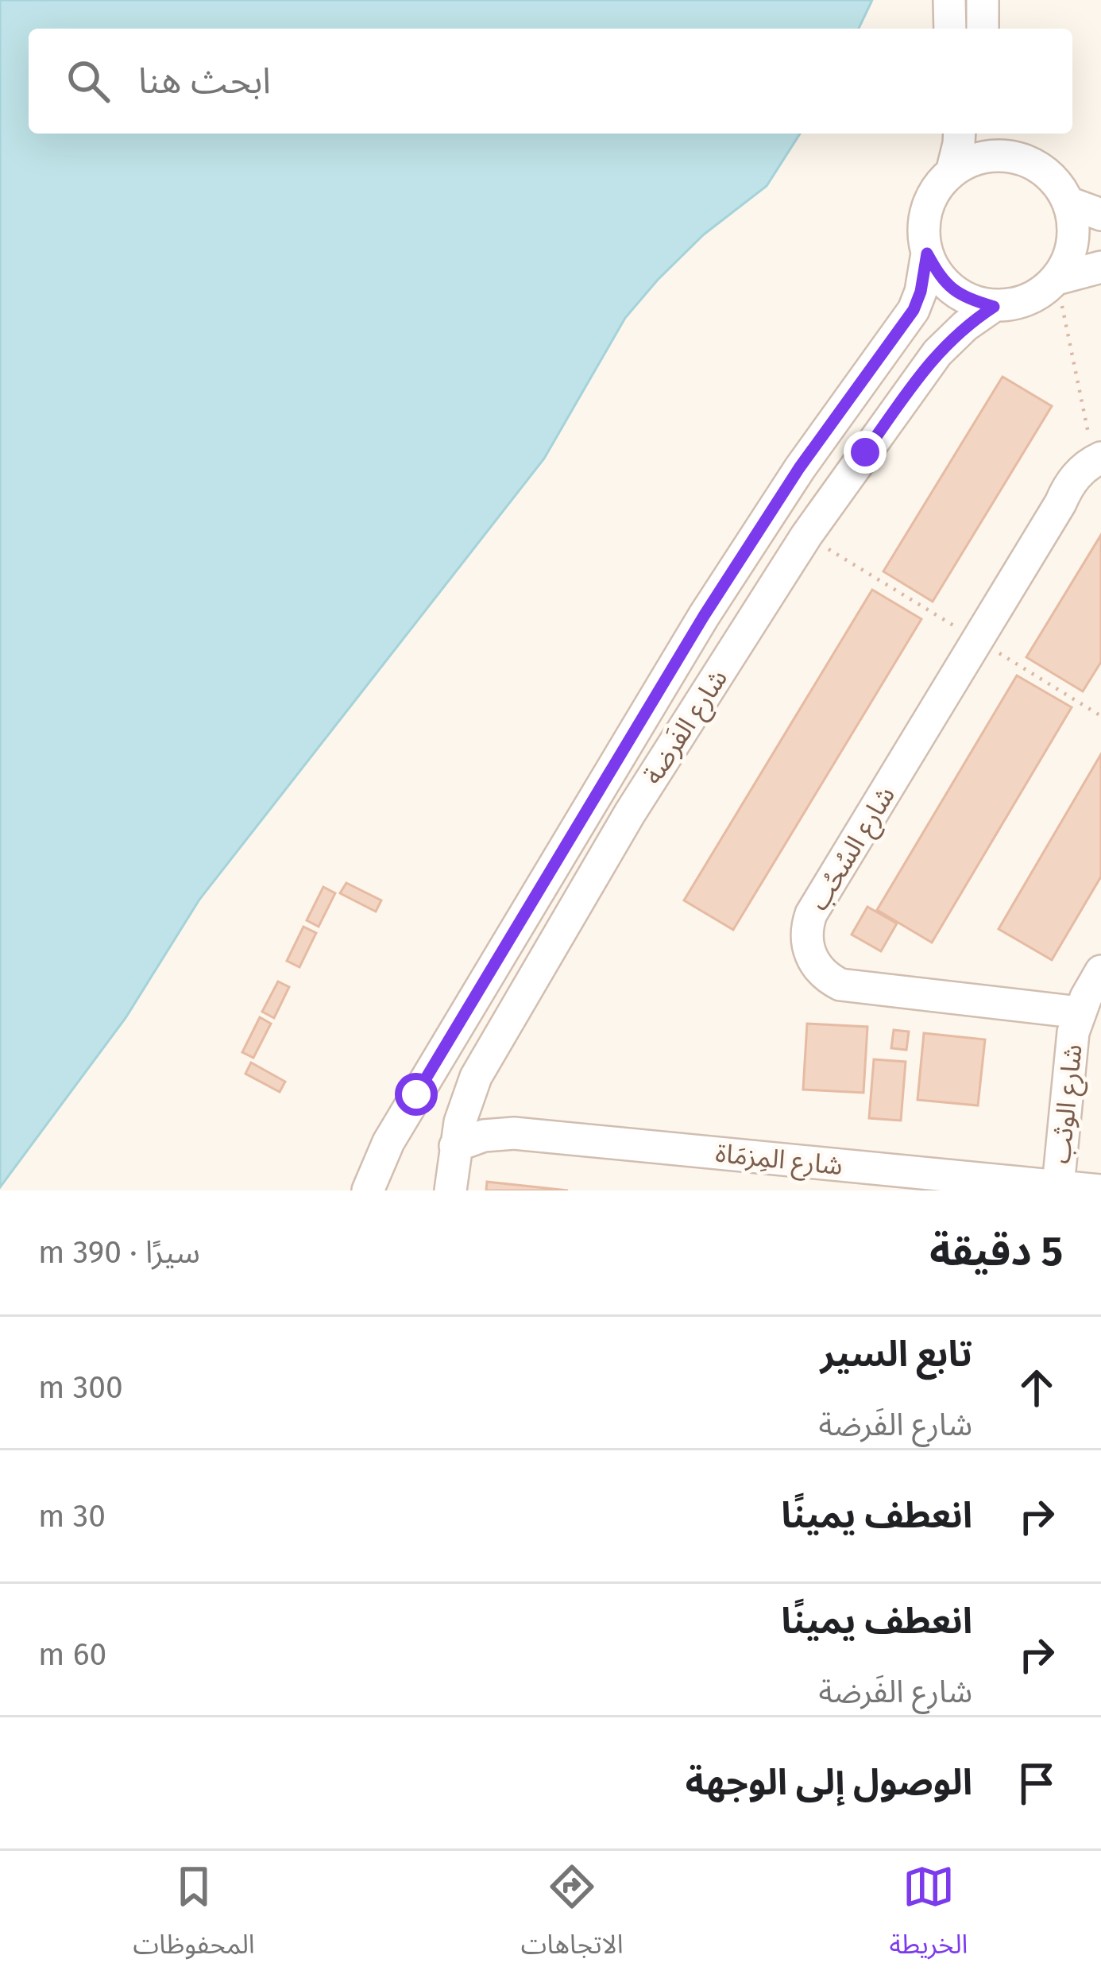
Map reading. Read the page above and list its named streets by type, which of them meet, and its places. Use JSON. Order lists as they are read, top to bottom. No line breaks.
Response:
{"streets":{"street":["شارع الفَرضة","شارع السُحُب","شارع الوثب","شارع المِزمَاة"]},"crossings":[["شارع الفَرضة","شارع المِزمَاة"],["شارع السُحُب","شارع الوثب"],["شارع الوثب","شارع المِزمَاة"]],"page":{"search":"ابحث هنا","heading":["5 دقيقة","سيرًا · 390 m"],"list":[["تابع السير","شارع الفَرضة","300 m"],["انعطف يمينًا","30 m"],["انعطف يمينًا","شارع الفَرضة","60 m"],"الوصول إلى الوجهة"],"nav":["الخريطة","الاتجاهات","المحفوظات"]}}
